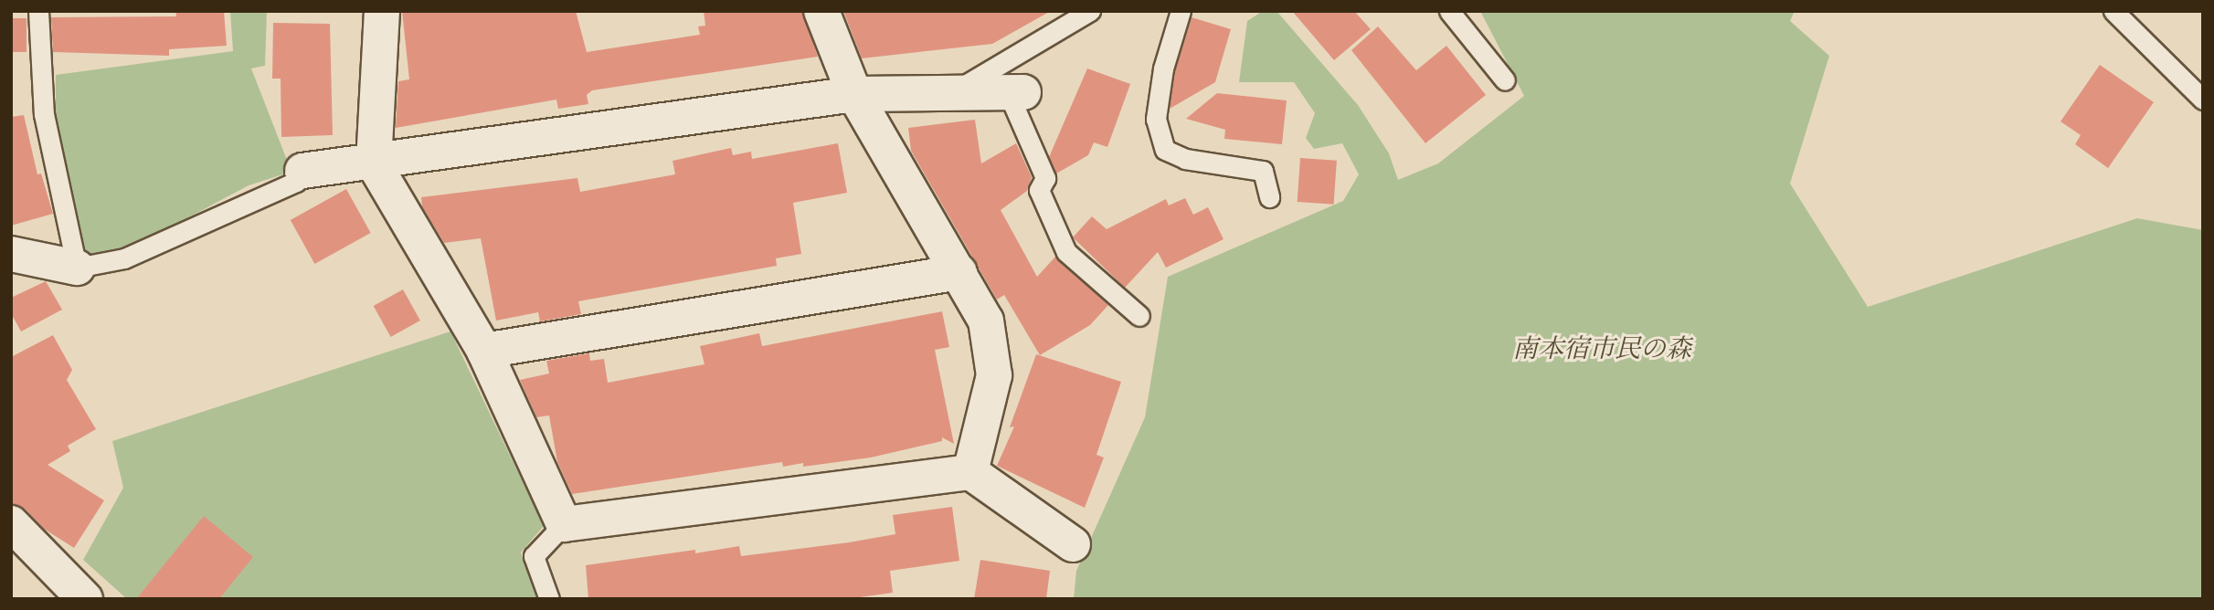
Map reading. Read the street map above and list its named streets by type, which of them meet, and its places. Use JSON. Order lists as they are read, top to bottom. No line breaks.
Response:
{"parks":["南本宿市民の森"]}
